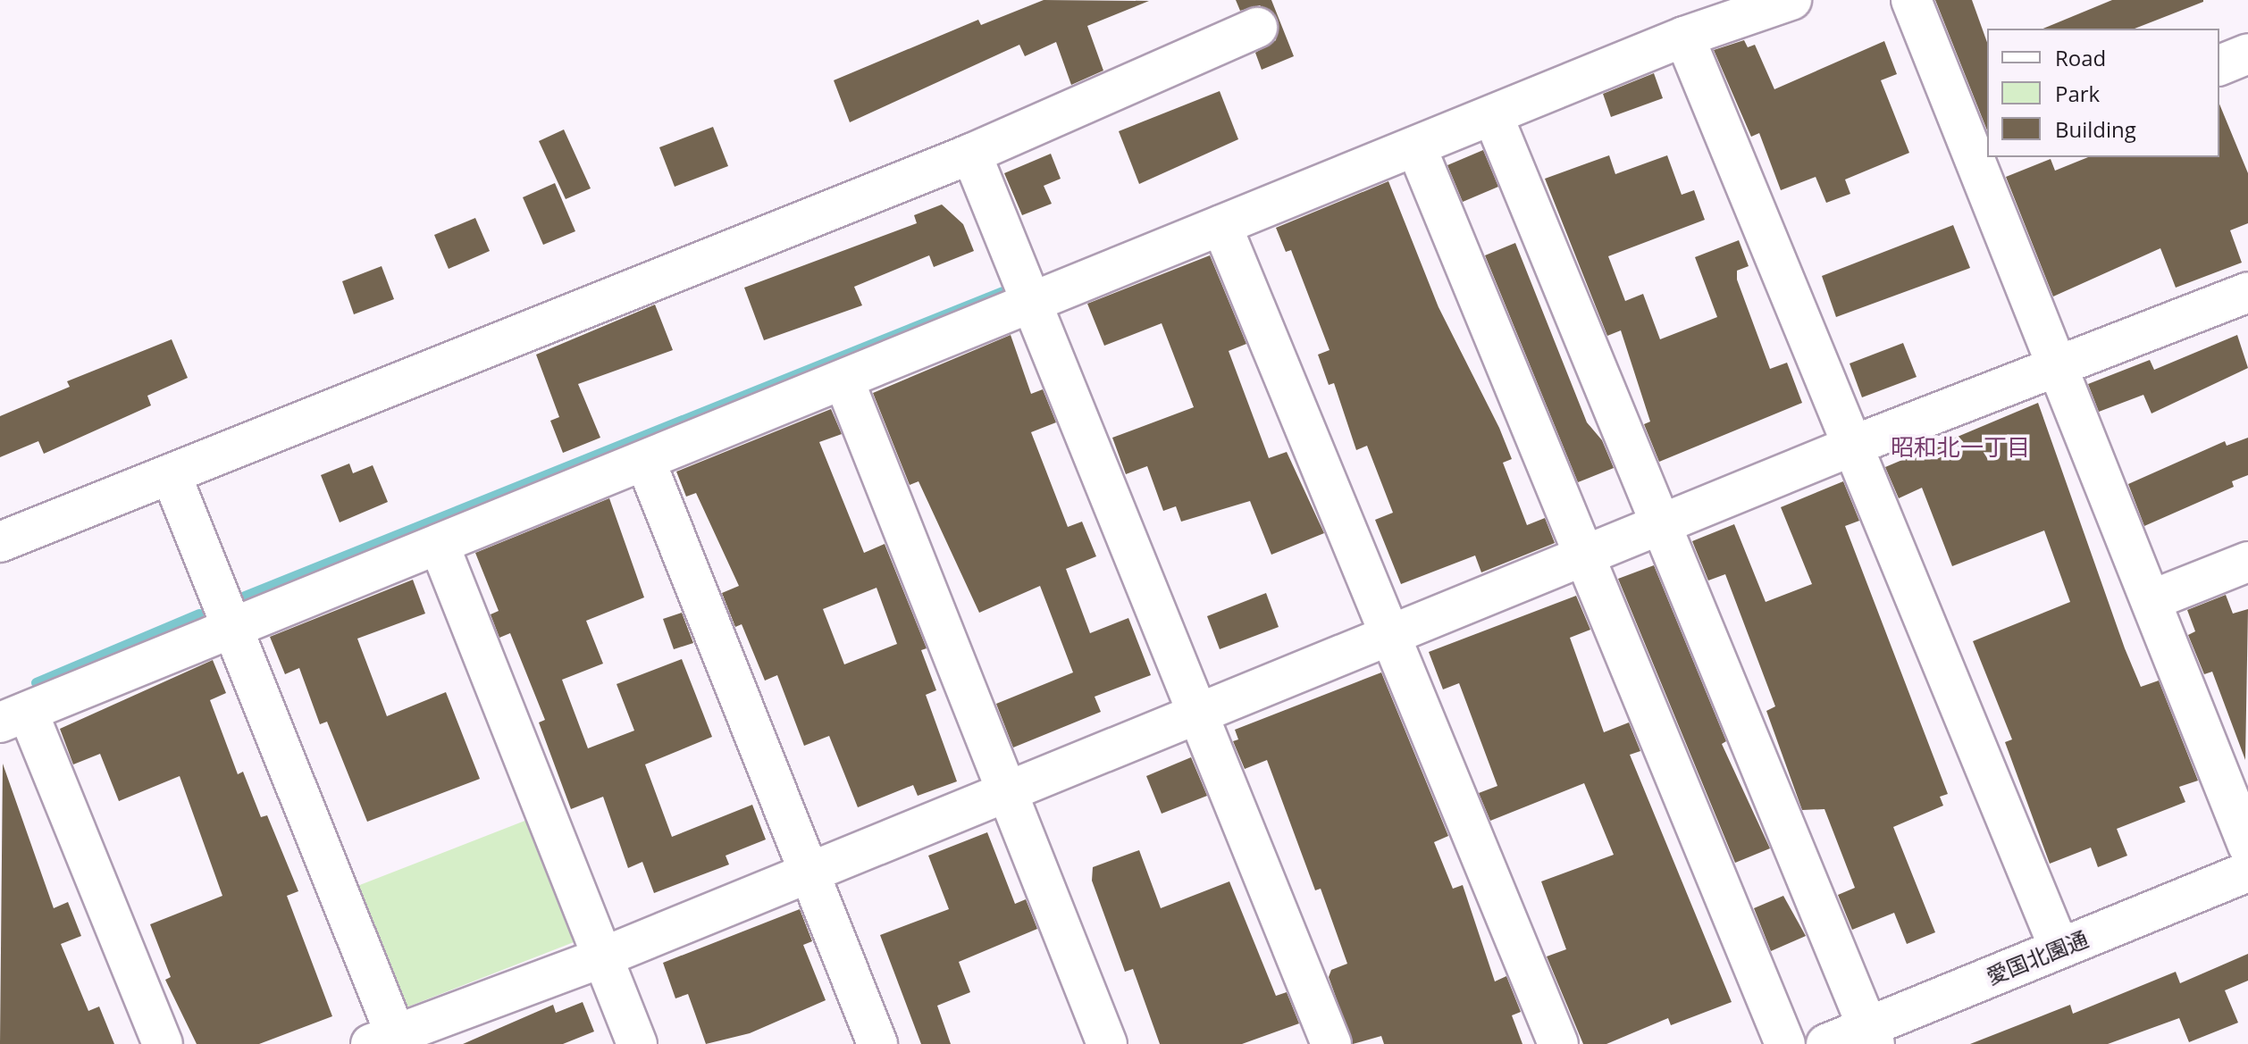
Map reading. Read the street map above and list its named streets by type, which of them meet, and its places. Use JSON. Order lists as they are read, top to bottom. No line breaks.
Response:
{"streets":{"street":["愛国北園通"]},"districts":["昭和北一丁目"],"legend":["Road","Park","Building"]}
